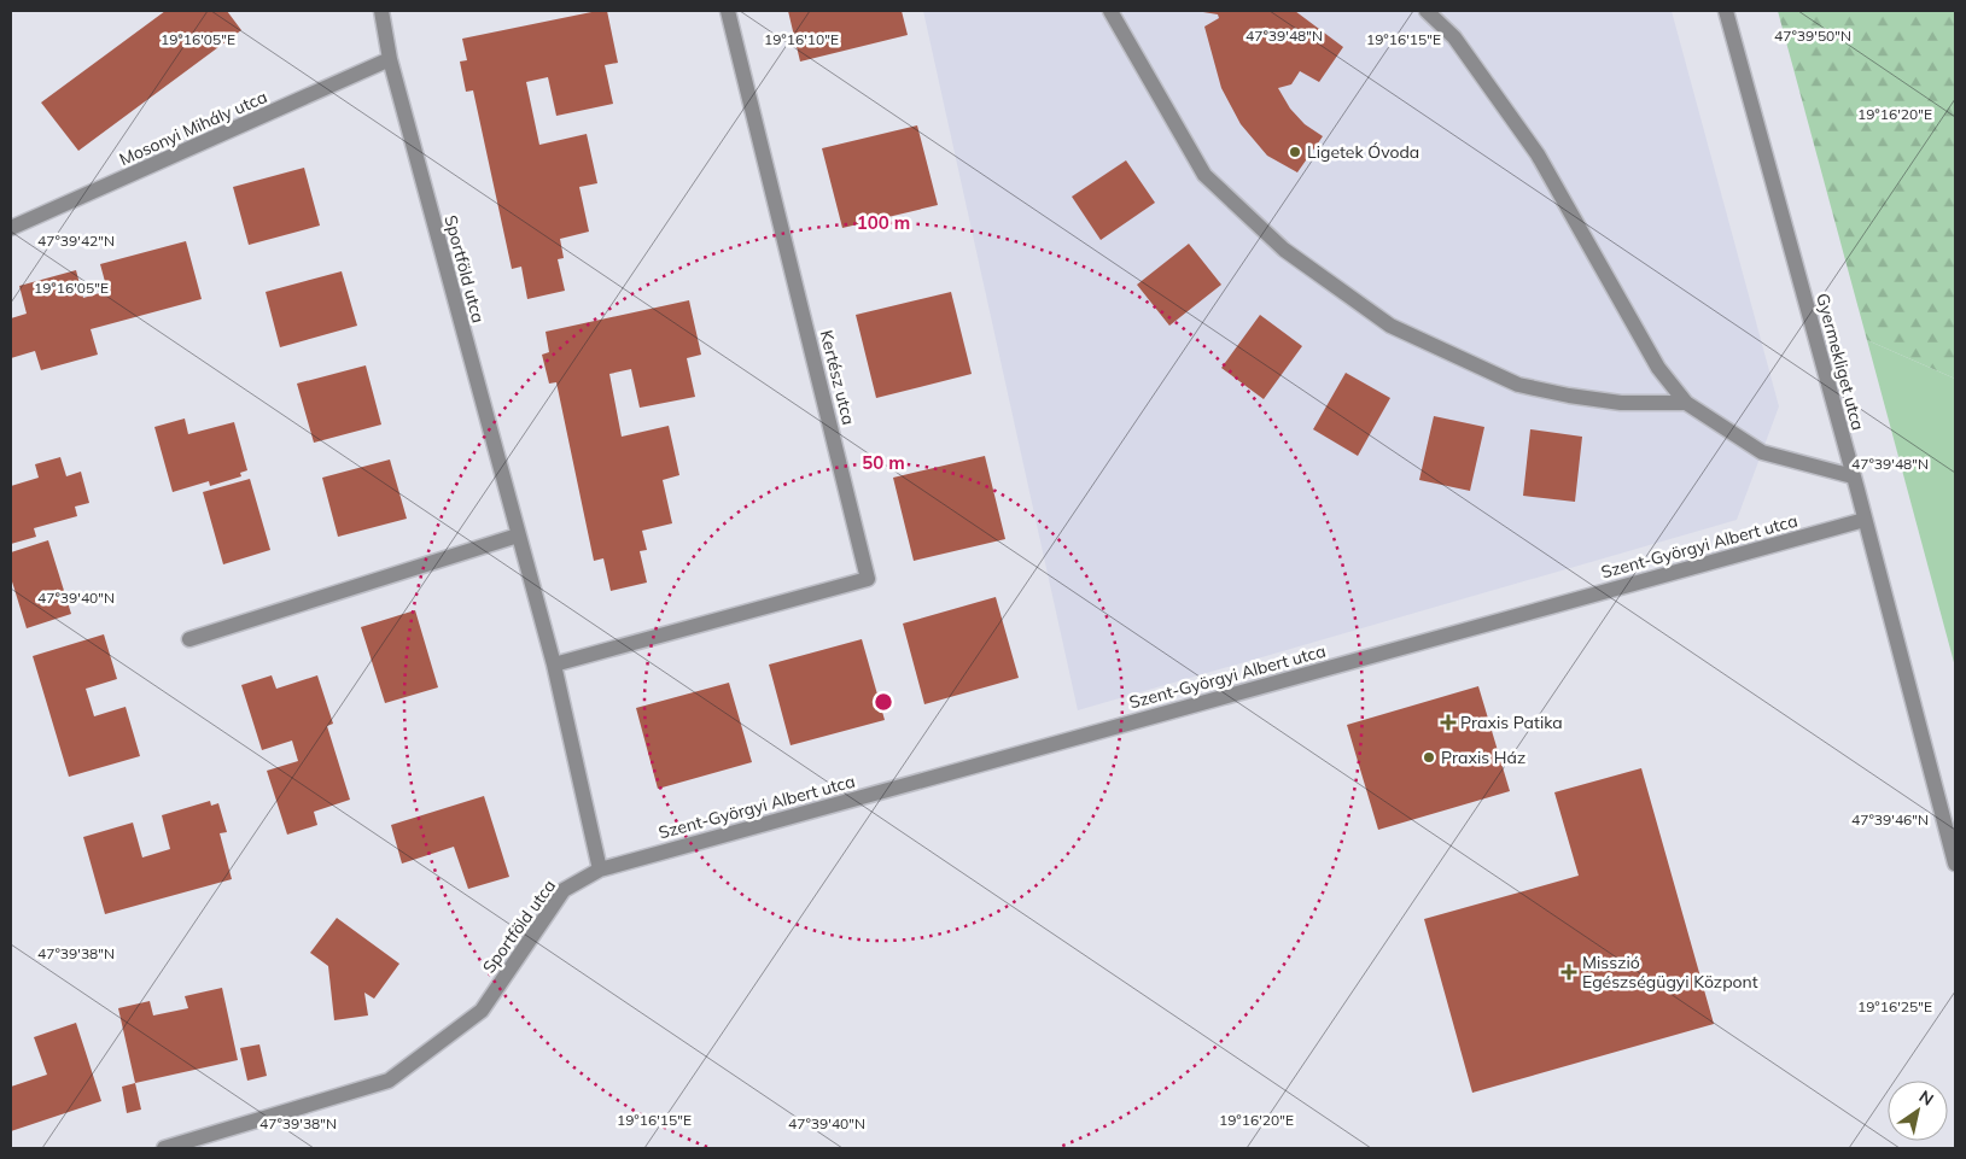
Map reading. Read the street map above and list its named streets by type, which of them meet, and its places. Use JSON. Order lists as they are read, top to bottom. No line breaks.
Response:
{"streets":{"street":["Mosonyi Mihály utca","Sportföld utca","Gyermekliget utca","Kertész utca","Szent-Györgyi Albert utca"]},"crossings":[["Mosonyi Mihály utca","Sportföld utca"],["Sportföld utca","Kertész utca"],["Sportföld utca","Szent-Györgyi Albert utca"],["Gyermekliget utca","Szent-Györgyi Albert utca"]],"places":{"other":["Ligetek Óvoda","Praxis Ház"],"health":["Praxis Patika","Misszió Egészségügyi Központ"]},"north":"top right","coordinates":["47°39'50\"N","47°39'48\"N","19°16'05\"E","19°16'10\"E","19°16'15\"E","19°16'20\"E","47°39'42\"N","47°39'40\"N","47°39'46\"N","47°39'38\"N","19°16'25\"E"],"rings":["100 m","50 m"]}
